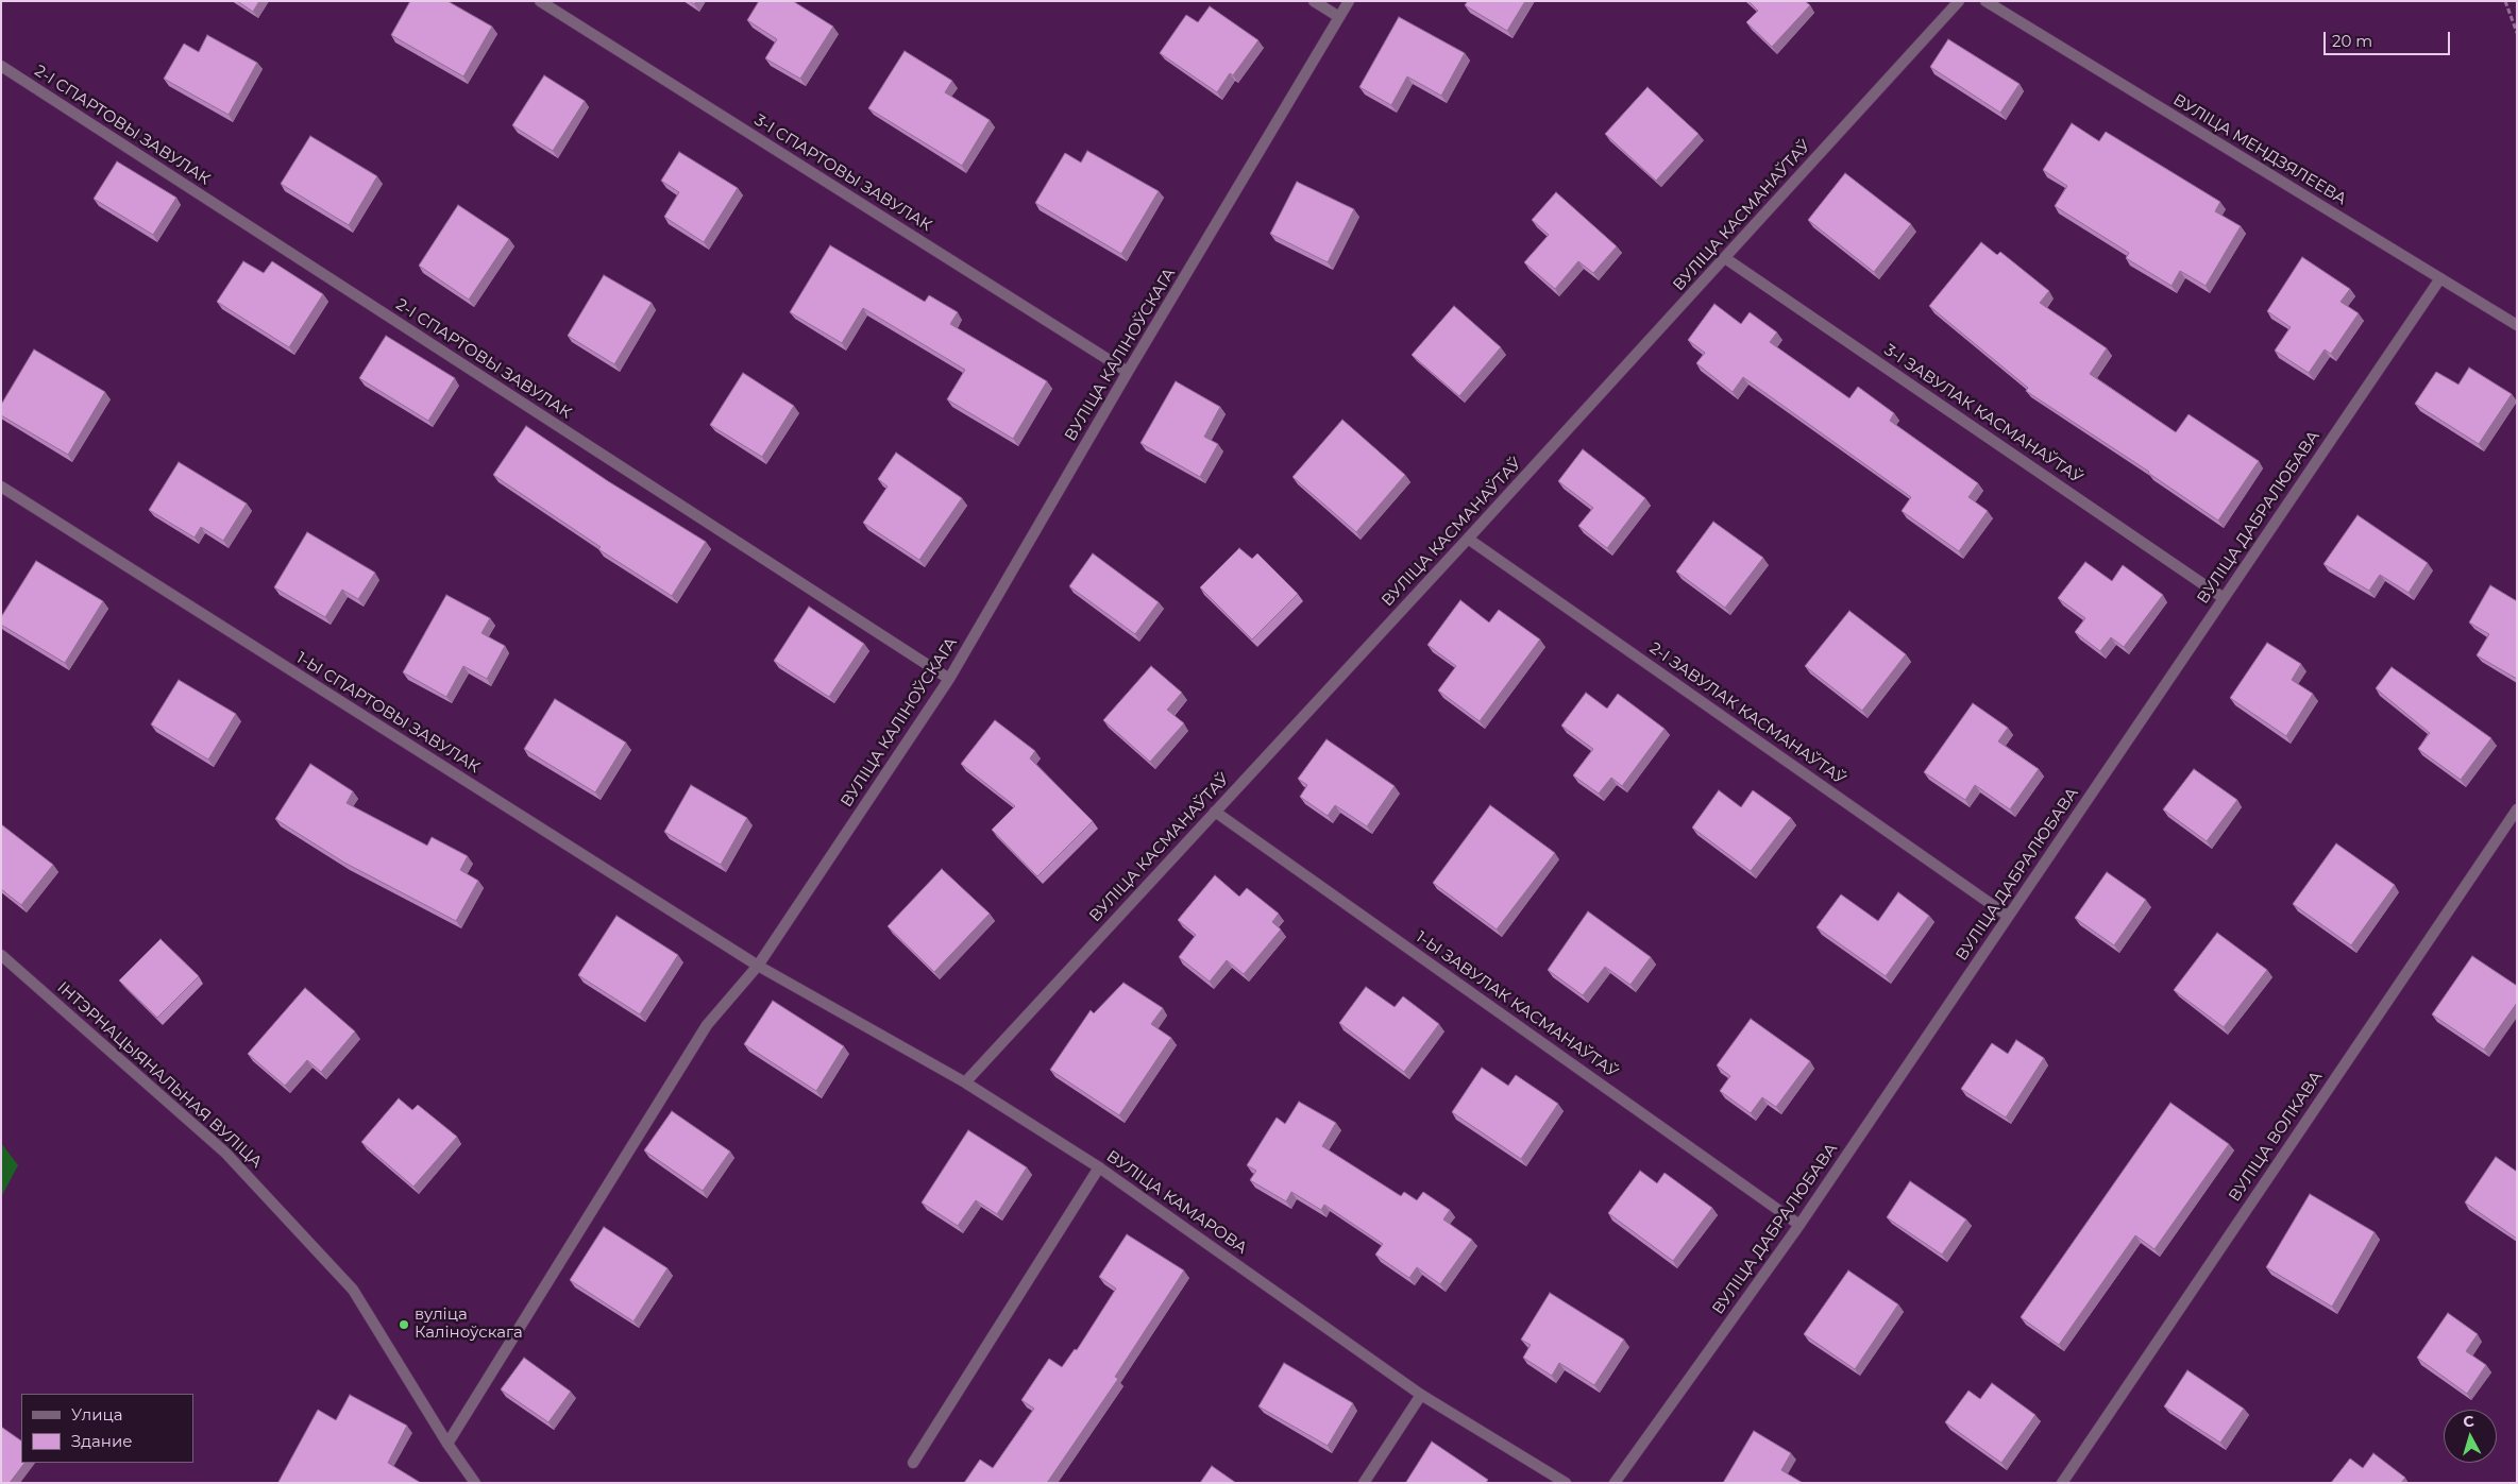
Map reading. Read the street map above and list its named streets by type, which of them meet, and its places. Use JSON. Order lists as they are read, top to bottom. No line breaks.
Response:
{"streets":{"street":["2-І СПАРТОВЫ ЗАВУЛАК","ВУЛІЦА МЕНДЗЯЛЕЕВА","3-І СПАРТОВЫ ЗАВУЛАК","ВУЛІЦА КАСМАНАЎТАЎ","ВУЛІЦА КАЛІНОЎСКАГА","3-І ЗАВУЛАК КАСМАНАЎТАЎ","ВУЛІЦА ДАБРАЛЮБАВА","1-Ы СПАРТОВЫ ЗАВУЛАК","2-І ЗАВУЛАК КАСМАНАЎТАЎ","1-Ы ЗАВУЛАК КАСМАНАЎТАЎ","ІНТЭРНАЦЫЯНАЛЬНАЯ ВУЛІЦА","ВУЛІЦА ВОЛКАВА","ВУЛІЦА КАМАРОВА"]},"crossings":[["2-І СПАРТОВЫ ЗАВУЛАК","ВУЛІЦА КАЛІНОЎСКАГА"],["ВУЛІЦА МЕНДЗЯЛЕЕВА","ВУЛІЦА ДАБРАЛЮБАВА"],["3-І СПАРТОВЫ ЗАВУЛАК","ВУЛІЦА КАЛІНОЎСКАГА"],["ВУЛІЦА КАСМАНАЎТАЎ","3-І ЗАВУЛАК КАСМАНАЎТАЎ"],["ВУЛІЦА КАСМАНАЎТАЎ","2-І ЗАВУЛАК КАСМАНАЎТАЎ"],["ВУЛІЦА КАСМАНАЎТАЎ","1-Ы ЗАВУЛАК КАСМАНАЎТАЎ"],["ВУЛІЦА КАСМАНАЎТАЎ","ВУЛІЦА КАМАРОВА"],["ВУЛІЦА КАЛІНОЎСКАГА","1-Ы СПАРТОВЫ ЗАВУЛАК"],["ВУЛІЦА КАЛІНОЎСКАГА","ІНТЭРНАЦЫЯНАЛЬНАЯ ВУЛІЦА"],["ВУЛІЦА КАЛІНОЎСКАГА","ВУЛІЦА КАМАРОВА"],["3-І ЗАВУЛАК КАСМАНАЎТАЎ","ВУЛІЦА ДАБРАЛЮБАВА"],["ВУЛІЦА ДАБРАЛЮБАВА","2-І ЗАВУЛАК КАСМАНАЎТАЎ"],["ВУЛІЦА ДАБРАЛЮБАВА","1-Ы ЗАВУЛАК КАСМАНАЎТАЎ"],["1-Ы СПАРТОВЫ ЗАВУЛАК","ВУЛІЦА КАМАРОВА"]],"places":["вуліца Каліноўскага"],"legend":["Улица","Здание"],"scale_bar":"20 m","north":"top"}
